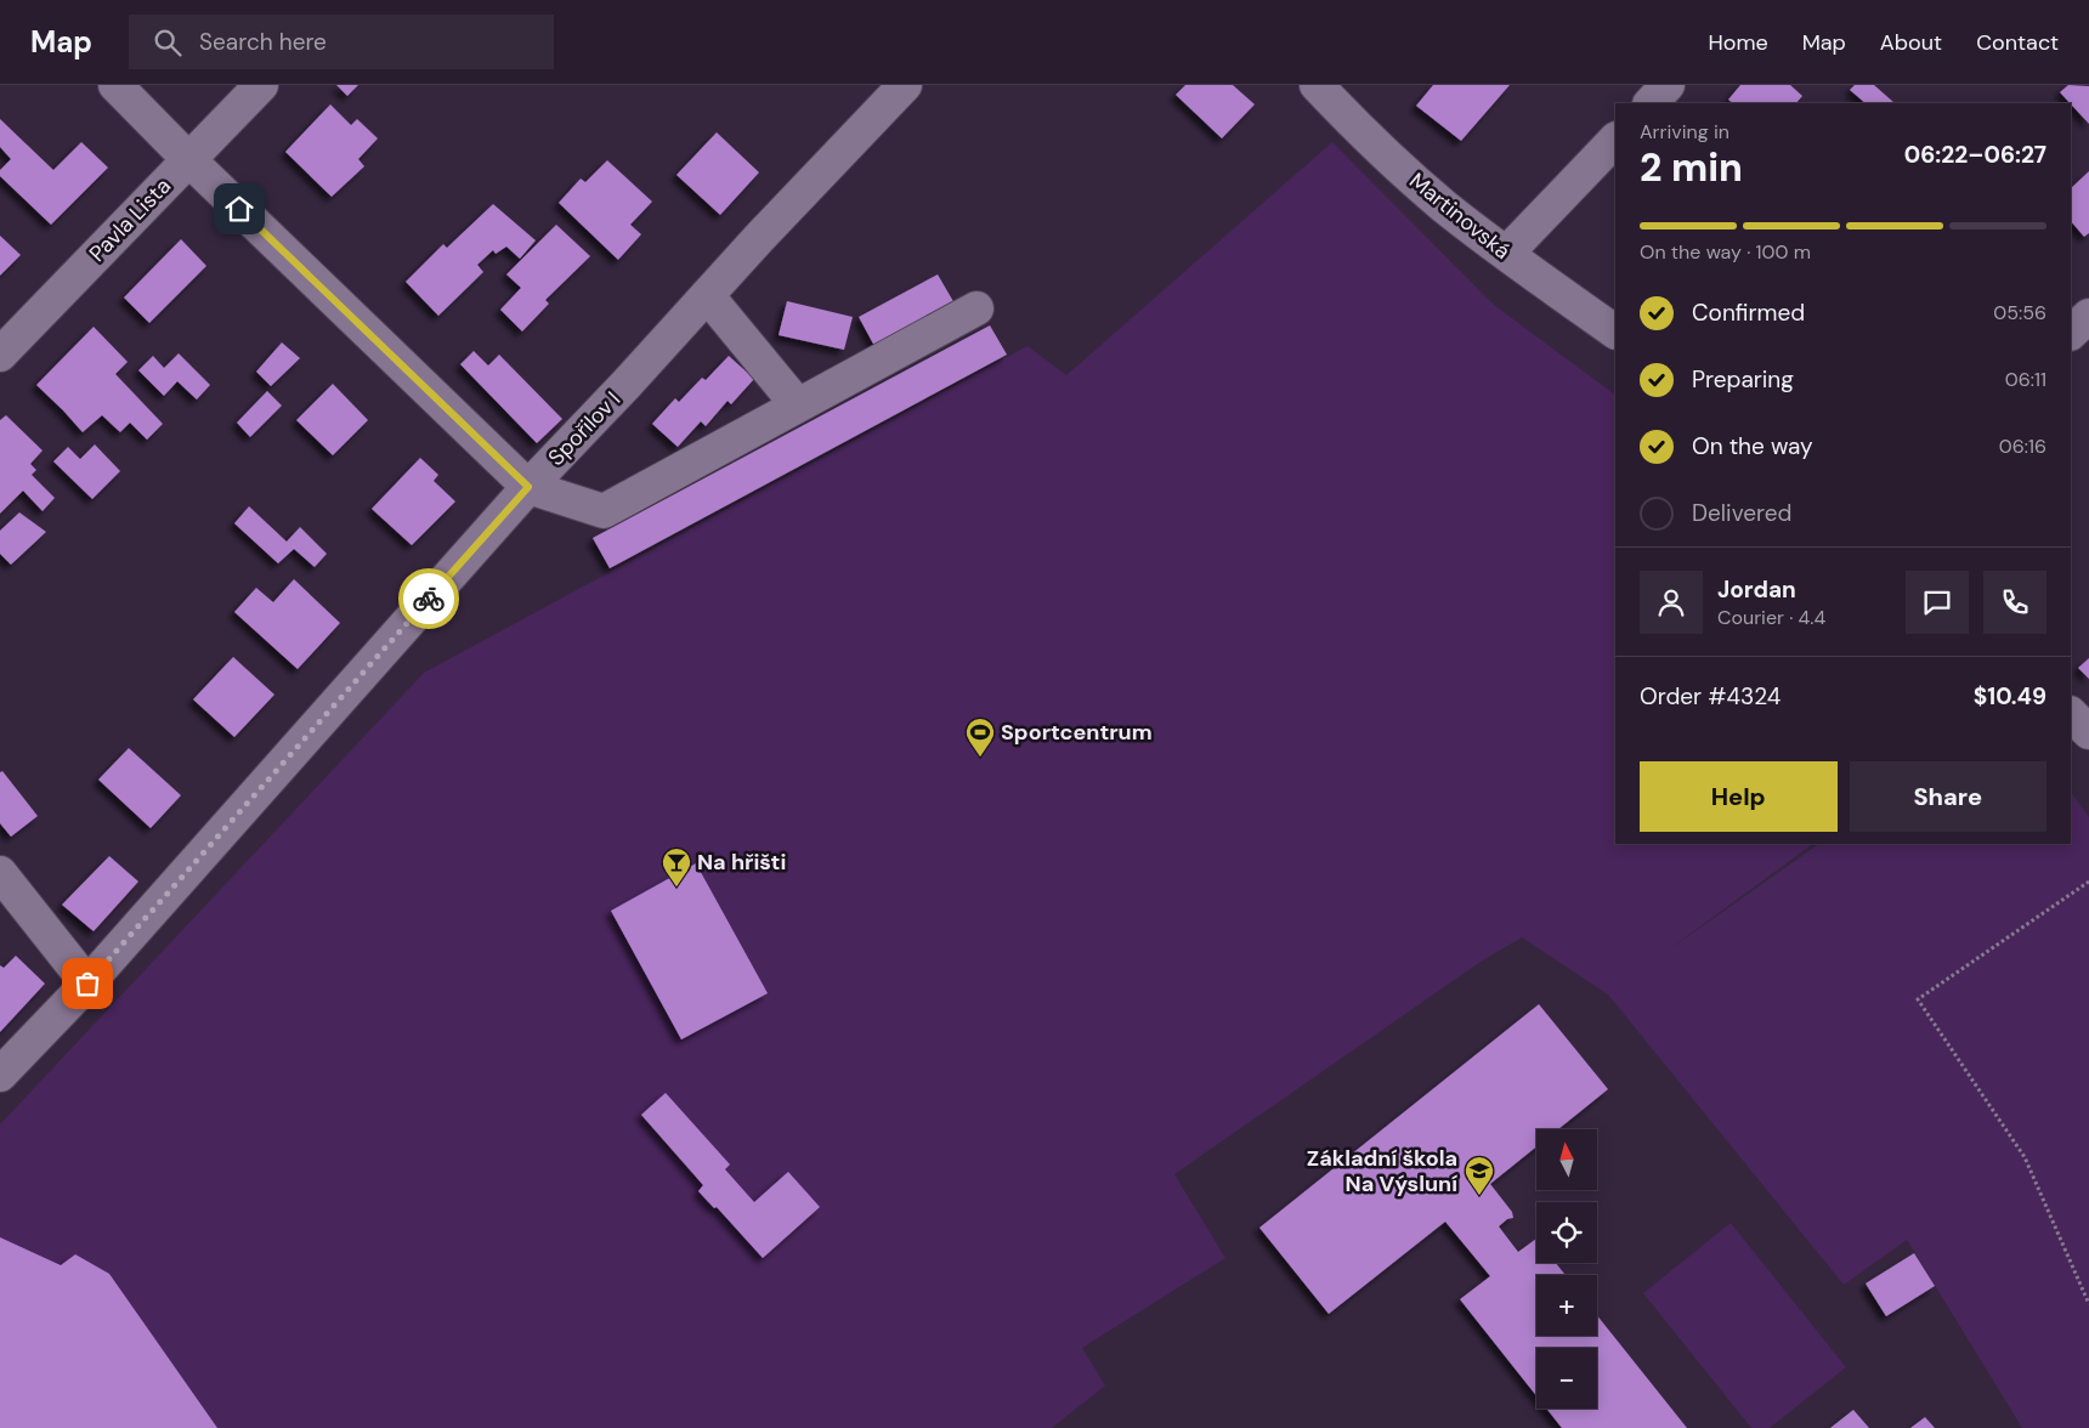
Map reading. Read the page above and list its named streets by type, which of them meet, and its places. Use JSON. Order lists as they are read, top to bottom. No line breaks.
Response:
{"streets":{"street":["Martinovská","Pavla Lista","Spořilov I"]},"places":{"sports":["Sportcentrum"],"bar":["Na hřišti"],"school or university":["Základní škola Na Výsluní"]},"north":"top","page":{"header":"Map","search":"Search here","nav":["Home","Map","About","Contact"],"heading":["2 min","Arriving in","06:22–06:27"],"panel":["Jordan","Courier · 4.4","Order #4324","$10.49"],"bar":"On the way · 100 m","list":[["Confirmed","05:56"],["Preparing","06:11"],["On the way","06:16"],"Delivered"],"buttons":["Help","Share"],"map_buttons":["+","−"]}}
